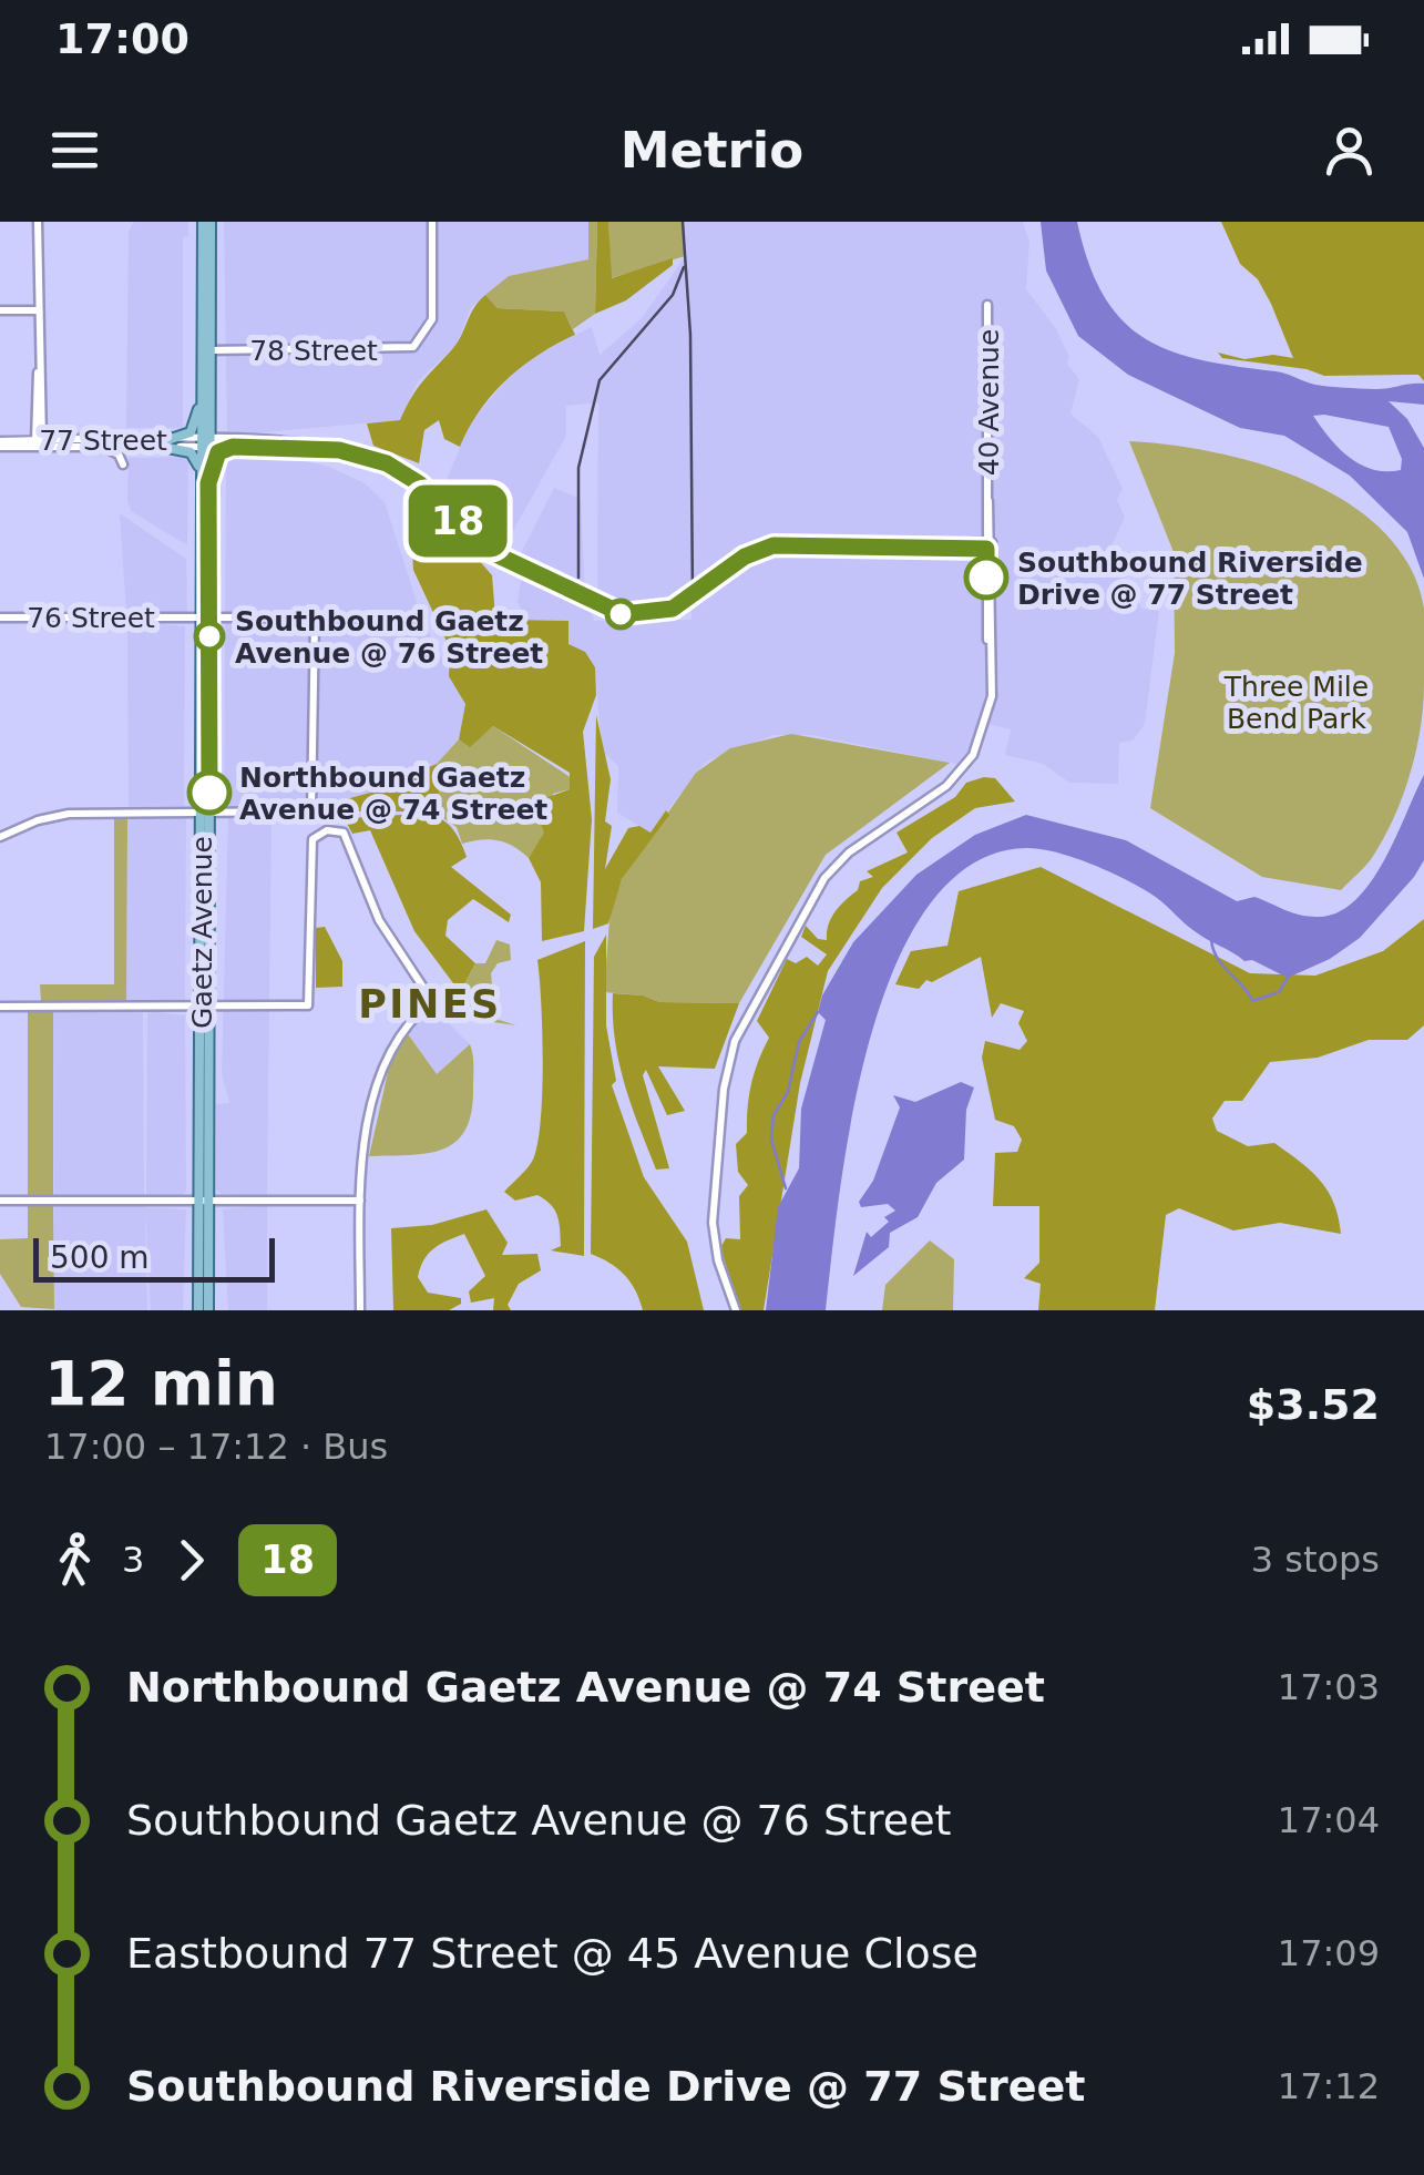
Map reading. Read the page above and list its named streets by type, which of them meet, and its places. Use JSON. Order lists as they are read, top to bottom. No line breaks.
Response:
{"streets":{"main road":["Gaetz Avenue"],"street":["78 Street","40 Avenue","77 Street","76 Street"]},"crossings":[["78 Street","Gaetz Avenue"],["40 Avenue","77 Street"],["77 Street","Gaetz Avenue"],["76 Street","Gaetz Avenue"]],"districts":["PINES"],"parks":["Three Mile Bend Park"],"places":["Southbound Riverside Drive @ 77 Street","Southbound Gaetz Avenue @ 76 Street","Northbound Gaetz Avenue @ 74 Street"],"lines":["bus line 18"],"scale_bar":"500 m","page":{"status":"17:00","header":"Metrio","on_map":"18","scale":"500 m","heading":["12 min","17:00 – 17:12 · Bus","$3.52"],"legs":["3","18","3 stops"],"list":[{"name":"Northbound Gaetz Avenue @ 74 Street","value":"17:03"},{"name":"Southbound Gaetz Avenue @ 76 Street","value":"17:04"},{"name":"Eastbound 77 Street @ 45 Avenue Close","value":"17:09"},{"name":"Southbound Riverside Drive @ 77 Street","value":"17:12"}]}}
